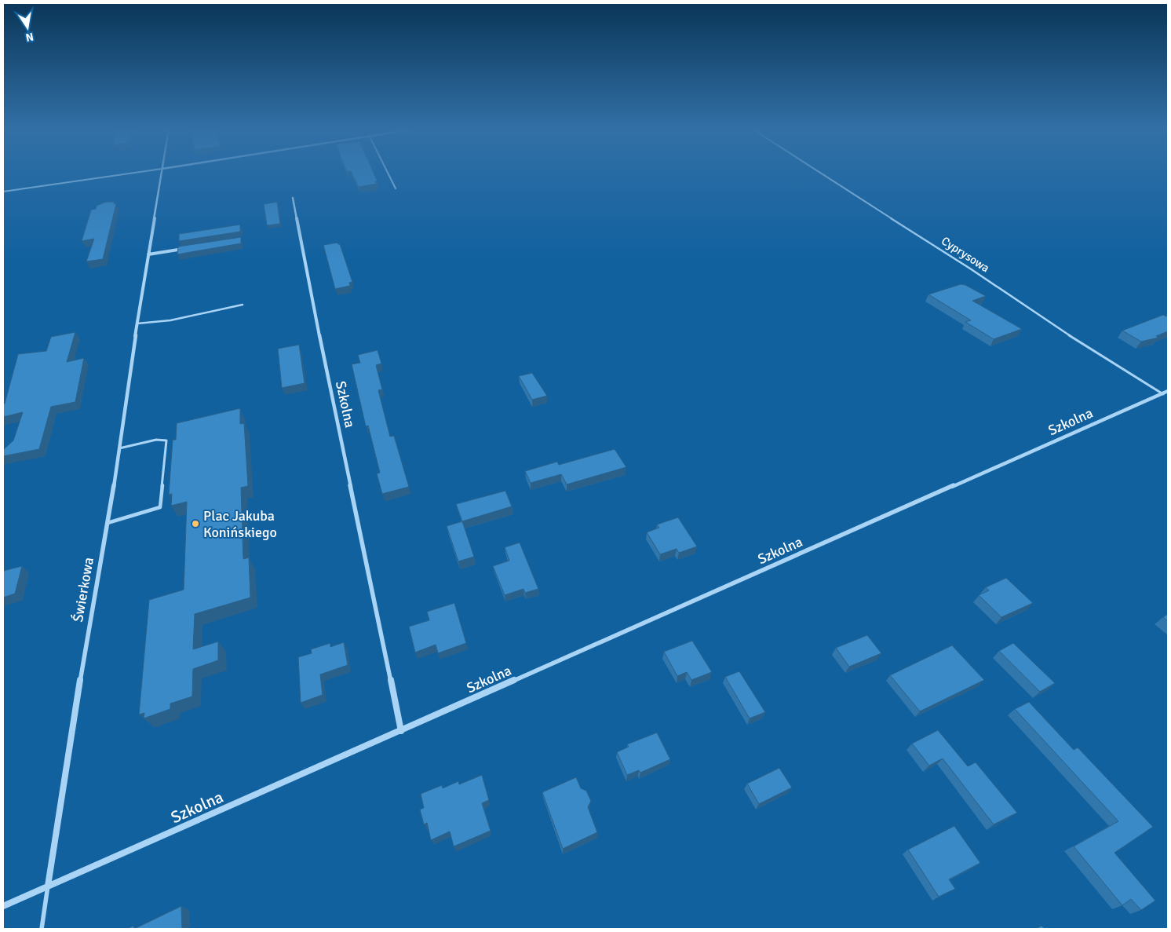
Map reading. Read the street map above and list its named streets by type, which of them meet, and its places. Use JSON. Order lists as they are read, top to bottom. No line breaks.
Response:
{"streets":{"street":["Szkolna","Świerkowa"],"lane":["Cyprysowa"]},"crossings":[["Cyprysowa","Szkolna"],["Szkolna","Świerkowa"]],"places":["Plac Jakuba Konińskiego"],"north":"bottom"}
